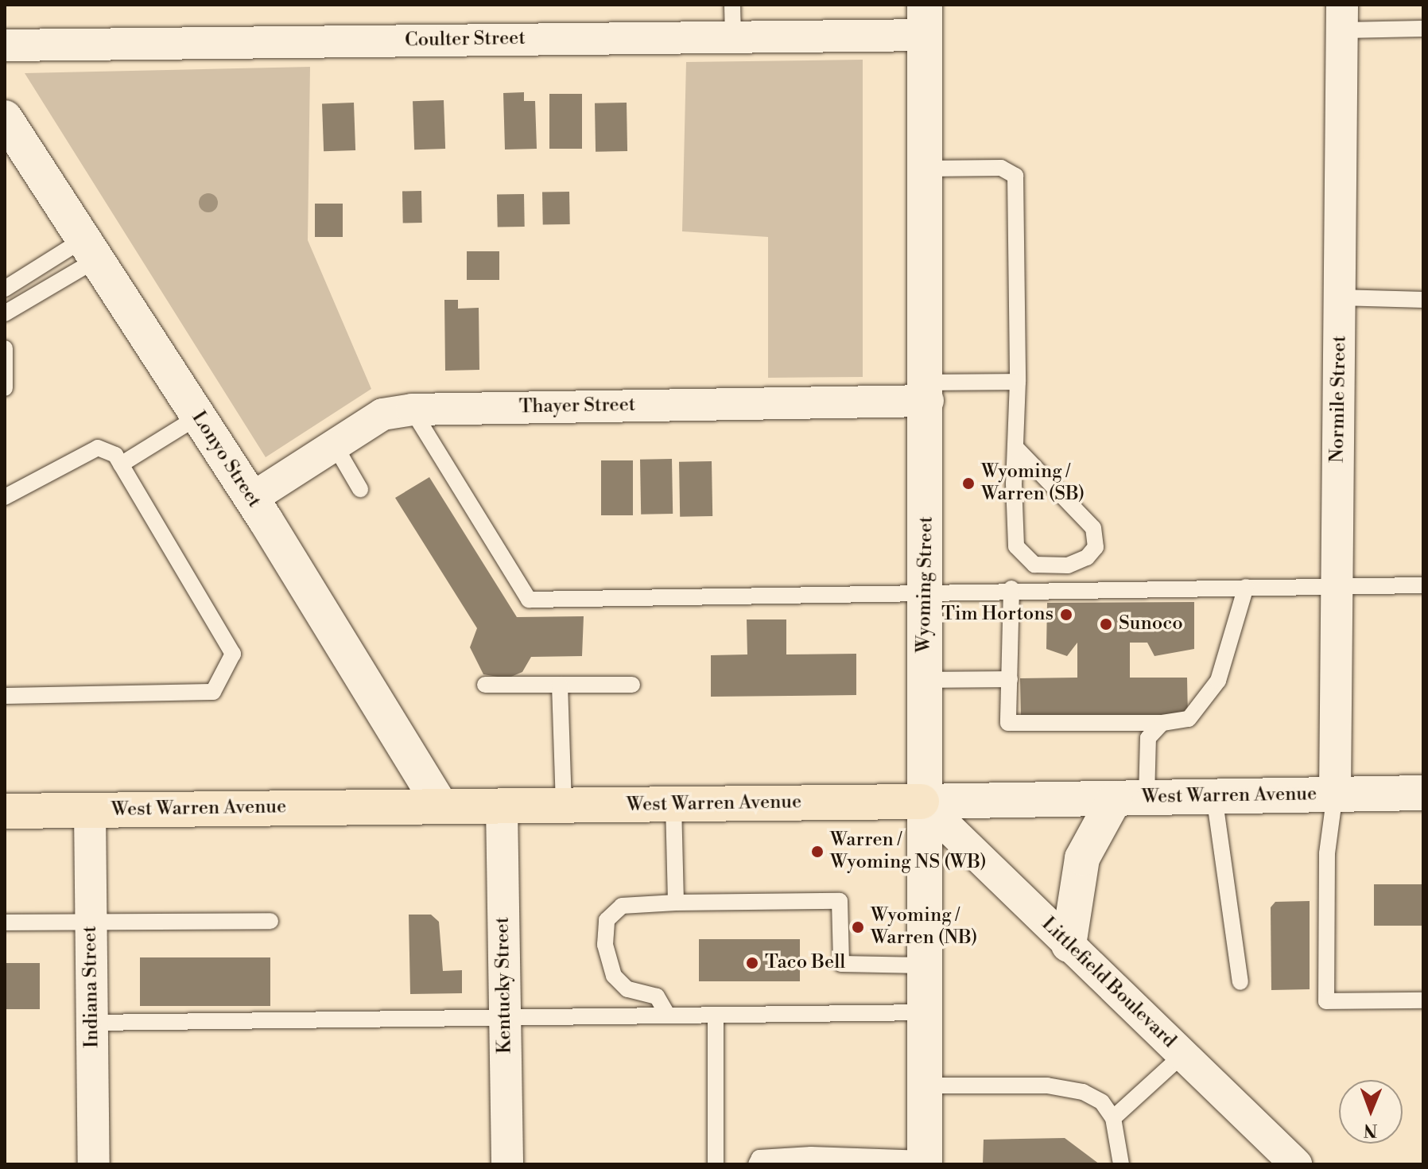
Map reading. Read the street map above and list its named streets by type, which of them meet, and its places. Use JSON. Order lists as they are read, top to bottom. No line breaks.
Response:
{"streets":{"main road":["West Warren Avenue"],"street":["Coulter Street","Normile Street","Thayer Street","Lonyo Street","Wyoming Street","Littlefield Boulevard","Kentucky Street","Indiana Street"]},"crossings":[["Coulter Street","Wyoming Street"],["Normile Street","West Warren Avenue"],["Thayer Street","Lonyo Street"],["Thayer Street","Wyoming Street"],["Lonyo Street","West Warren Avenue"],["Wyoming Street","West Warren Avenue"],["Wyoming Street","Littlefield Boulevard"],["West Warren Avenue","Littlefield Boulevard"],["West Warren Avenue","Kentucky Street"],["West Warren Avenue","Indiana Street"]],"places":["Wyoming / Warren (SB)","Tim Hortons","Sunoco","Warren / Wyoming NS (WB)","Wyoming / Warren (NB)","Taco Bell"],"north":"bottom"}
